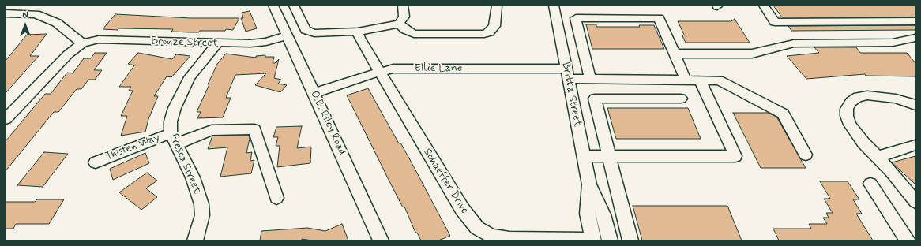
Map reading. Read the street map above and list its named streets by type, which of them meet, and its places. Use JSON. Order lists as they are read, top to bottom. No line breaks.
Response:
{"streets":{"street":["Bronze Street","Ellie Lane","Britta Street","O.B. Riley Road","Thisten Way","Fresca Street","Schaeffer Drive"]},"crossings":[["Bronze Street","O.B. Riley Road"],["Bronze Street","Fresca Street"],["Ellie Lane","Britta Street"],["Ellie Lane","O.B. Riley Road"],["Ellie Lane","Schaeffer Drive"],["Britta Street","Schaeffer Drive"],["Thisten Way","Fresca Street"]],"north":"top"}
